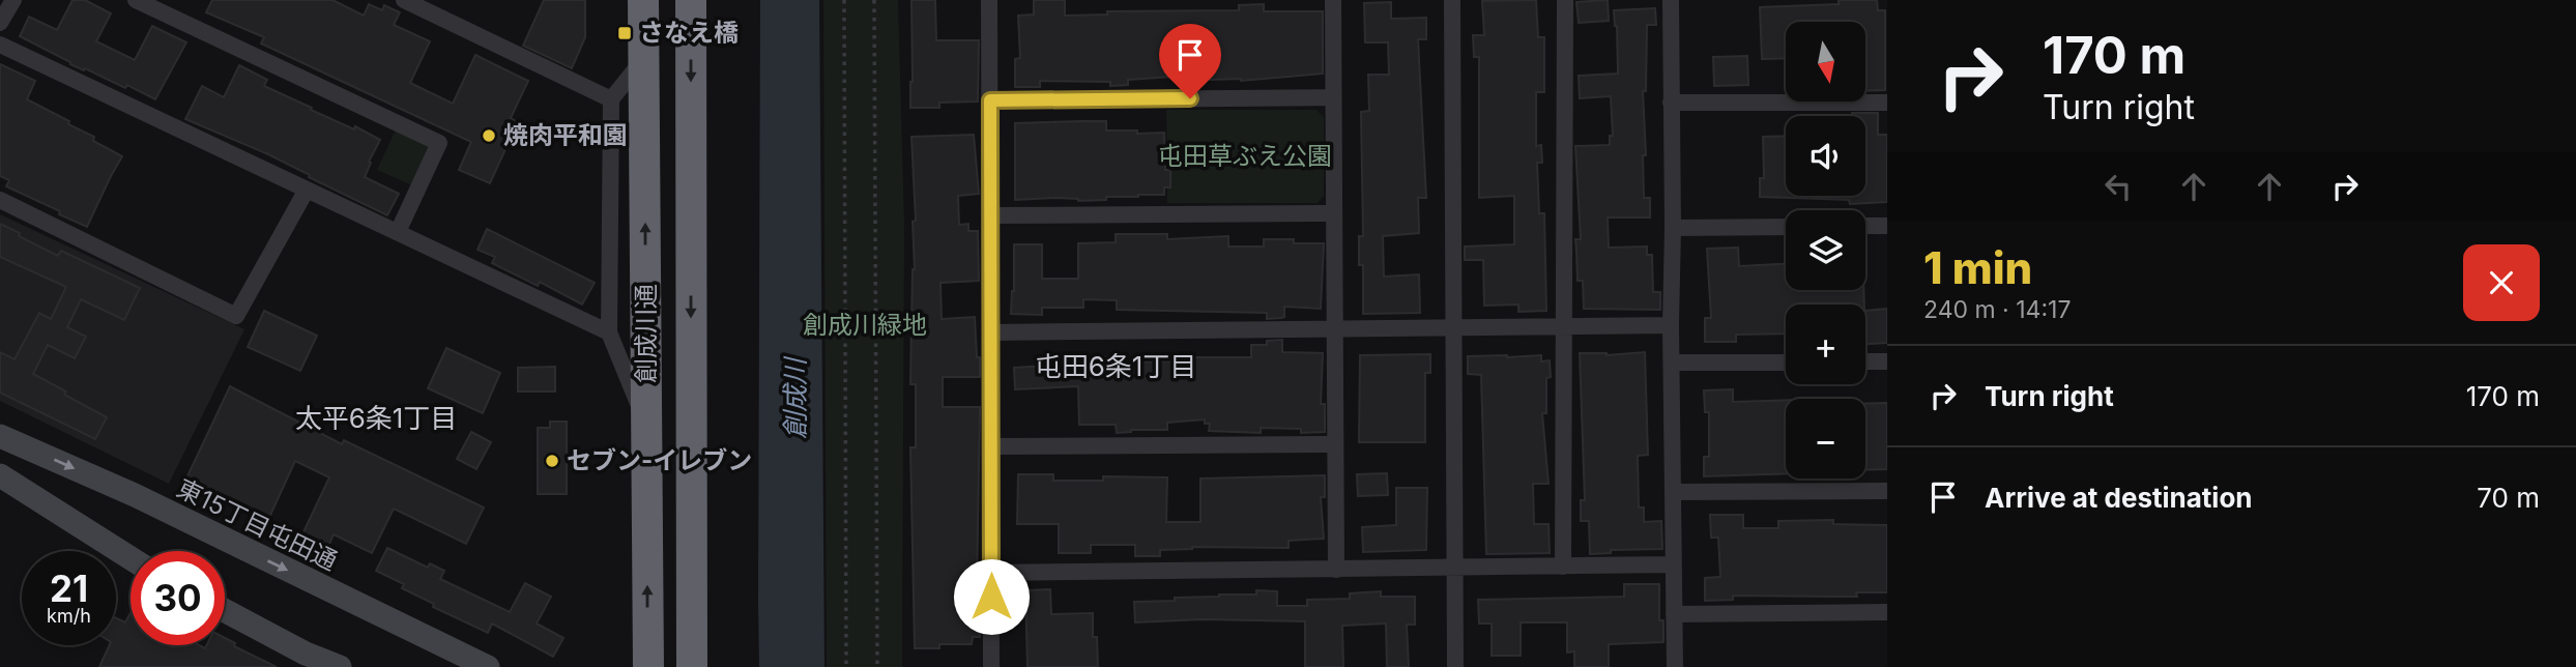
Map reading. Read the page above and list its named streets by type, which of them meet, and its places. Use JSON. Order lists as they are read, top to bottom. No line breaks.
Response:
{"streets":{"highway":["創成川通"],"street":["東15丁目屯田通"]},"districts":["屯田6条1丁目","太平6条1丁目"],"water":["創成川"],"parks":["屯田草ぶえ公園","創成川緑地"],"places":{"transit":["さなえ橋"],"other":["焼肉平和園","セブン-イレブン"]},"north":"bottom","page":{"turn":["170 m","Turn right"],"map_buttons":["+","−"],"heading":["1 min","240 m · 14:17"],"list":[{"name":"Turn right","value":"170 m"},{"name":"Arrive at destination","value":"70 m"}],"speed":"21 km/h","limit":"30"}}
